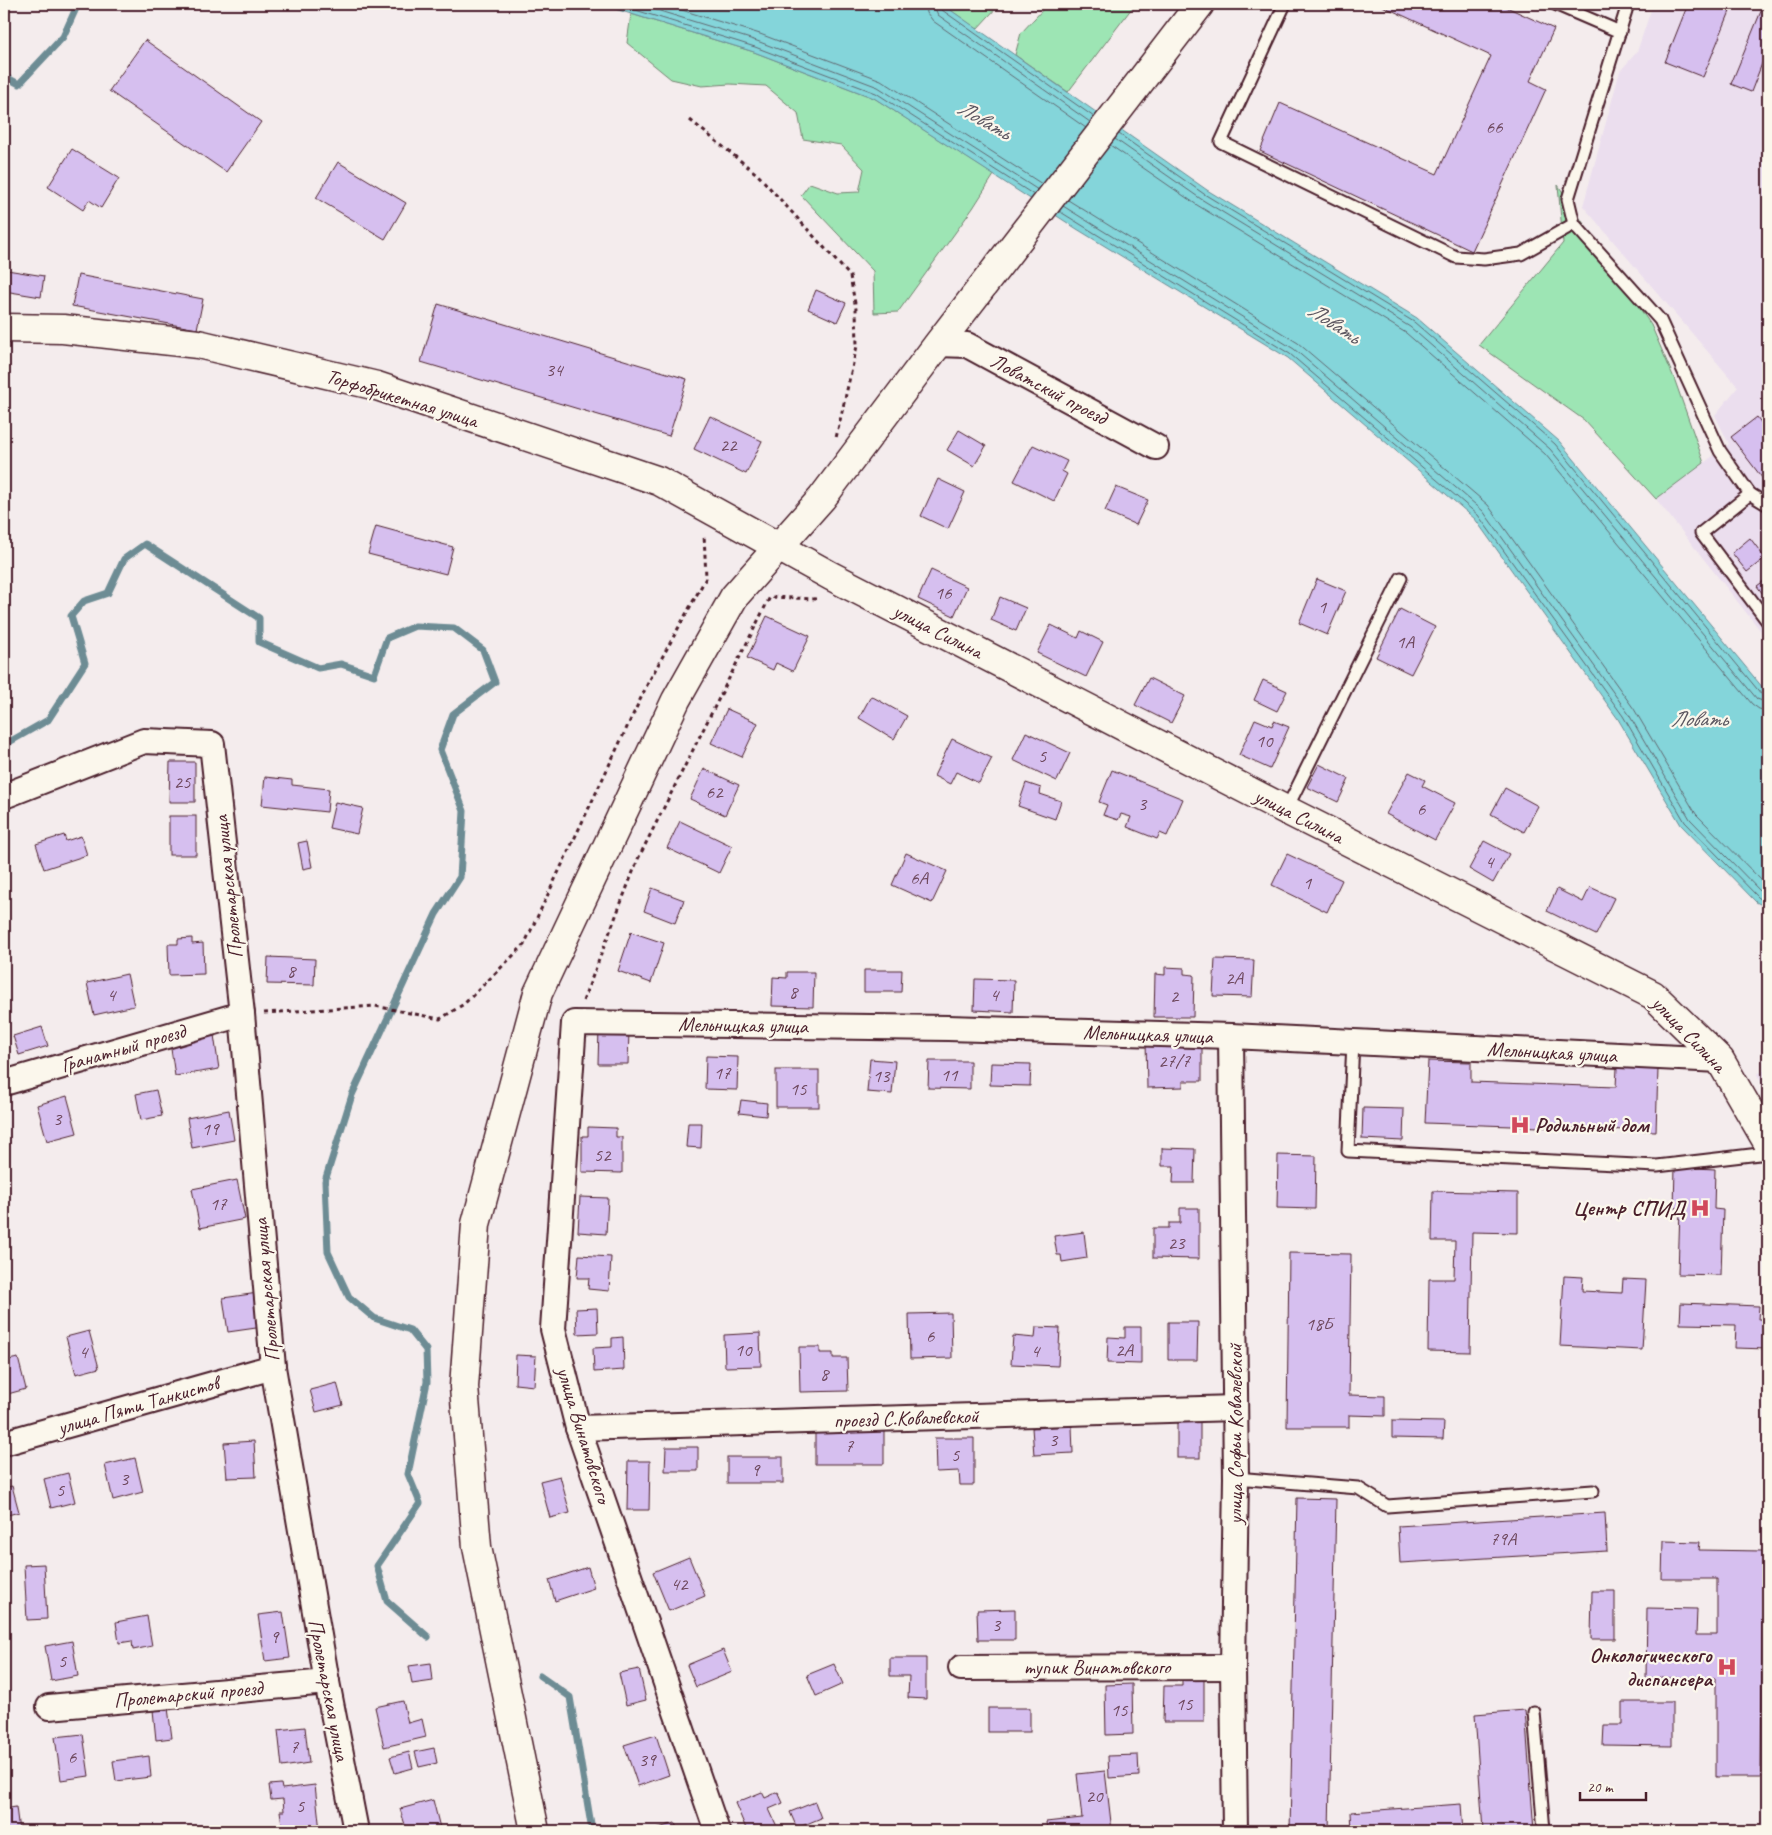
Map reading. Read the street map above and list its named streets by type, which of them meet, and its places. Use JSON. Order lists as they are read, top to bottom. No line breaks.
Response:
{"streets":{"main road":["Торфобрикетная улица","улица Силина"],"street":["Ловатский проезд","Пролетарская улица","Мельницкая улица","Гранатный проезд","улица Пяти Танкистов","проезд С.Ковалевской","улица Софьи Ковалевской","улица Винатовского","тупик Винатовского","Пролетарский проезд"]},"crossings":[["Торфобрикетная улица","улица Силина"],["улица Силина","Мельницкая улица"],["Пролетарская улица","Гранатный проезд"],["Пролетарская улица","улица Пяти Танкистов"],["Пролетарская улица","Пролетарский проезд"],["Мельницкая улица","улица Софьи Ковалевской"],["Мельницкая улица","улица Винатовского"],["проезд С.Ковалевской","улица Софьи Ковалевской"],["проезд С.Ковалевской","улица Винатовского"],["улица Софьи Ковалевской","тупик Винатовского"]],"water":["Ловать"],"places":{"hospital":["Родильный дом","Центр СПИД","Онкологического диспансера"]},"house_numbers":["66","34","22","16","1","1А","10","5","25","62","3","6","4","6А","1","8","2А","8","4","4","2","27/7","17","11","13","15","3","19","52","17","23","18Б","6","10","2А","4","4","8","3","7","5","9","3","5","79А","42","3","9","5","15","15","7","6","39","20","5"],"scale_bar":"20 m"}
